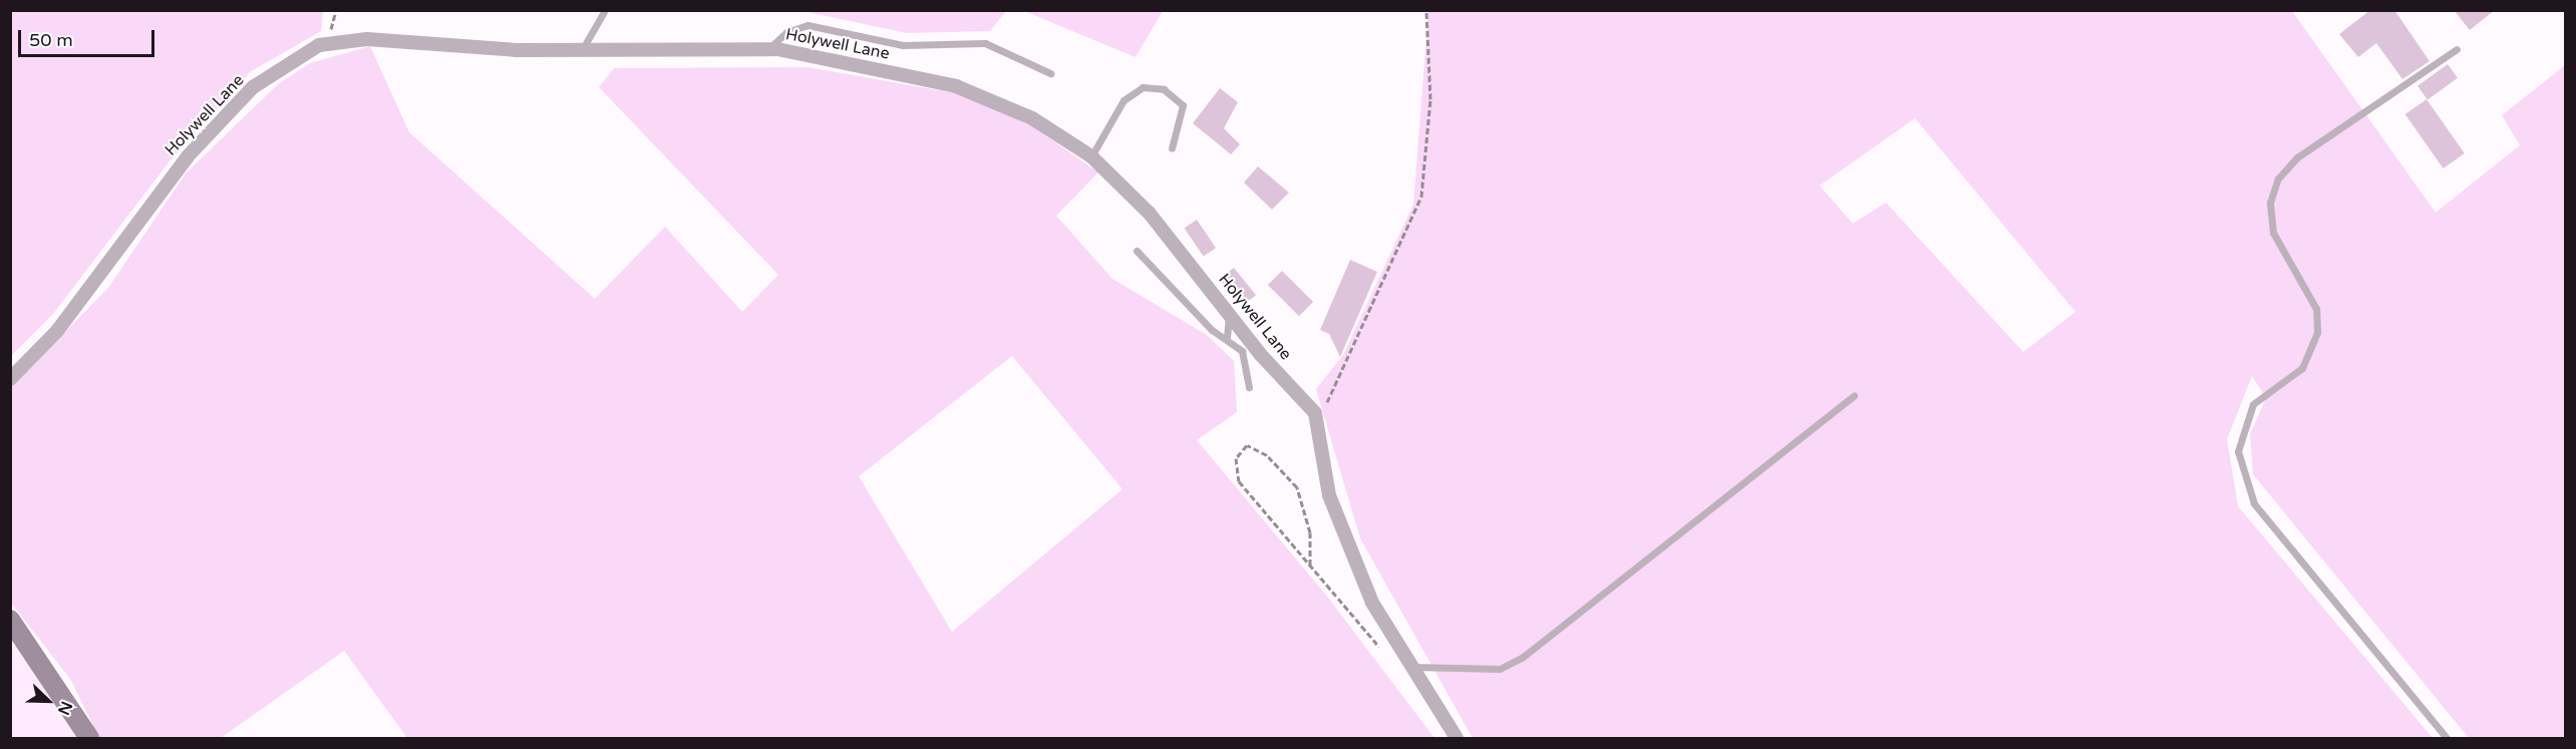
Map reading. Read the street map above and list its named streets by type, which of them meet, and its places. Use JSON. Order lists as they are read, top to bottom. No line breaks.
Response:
{"streets":{"street":["Holywell Lane"]},"scale_bar":"50 m","north":"bottom right"}
